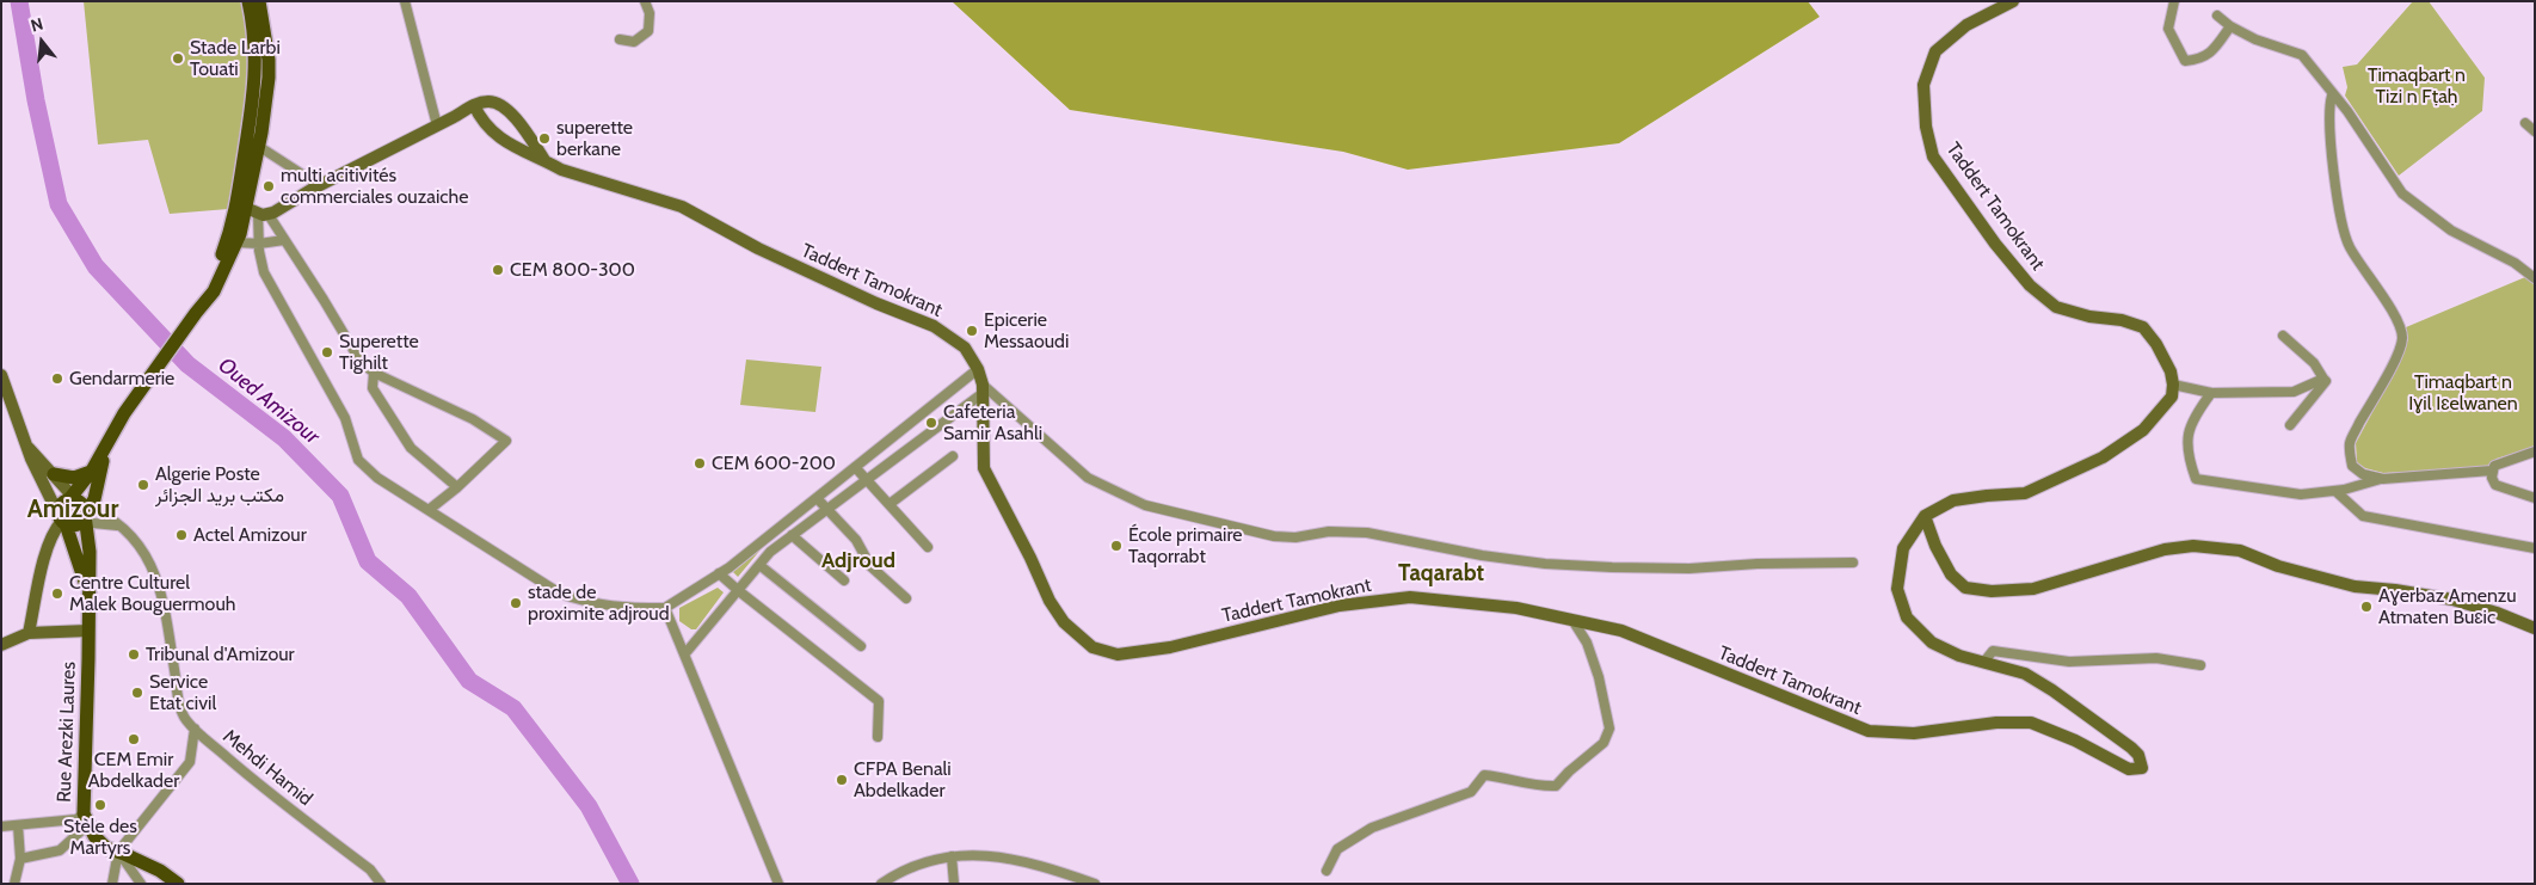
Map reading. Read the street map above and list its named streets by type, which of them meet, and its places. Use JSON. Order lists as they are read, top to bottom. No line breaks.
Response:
{"streets":{"main road":["Taddert Tamokrant","Rue Arezki Laures"],"street":["Mehdi Hamid"]},"crossings":[["Rue Arezki Laures","Mehdi Hamid"]],"districts":["Amizour","Adjroud","Taqarabt"],"water":["Oued Amizour"],"parks":["Timaqbart n Tizi n Fṭaḥ","Timaqbart n Iɣil Iɛelwanen"],"places":["Stade Larbi Touati","superette berkane","multi acitivités commerciales ouzaiche","CEM 800-300","Epicerie Messaoudi","Superette Tighilt","Gendarmerie","Cafeteria Samir Asahli","CEM 600-200","Algerie Poste مكتب بريد الجزائر","Actel Amizour","École primaire Taqorrabt","Centre Culturel Malek Bouguermouh","stade de proximite adjroud","Aɣerbaz Amenzu Atmaten Buɛic","Tribunal d'Amizour","Service Etat civil","CEM Emir Abdelkader","CFPA Benali Abdelkader","Stèle des Martyrs"],"north":"top"}
